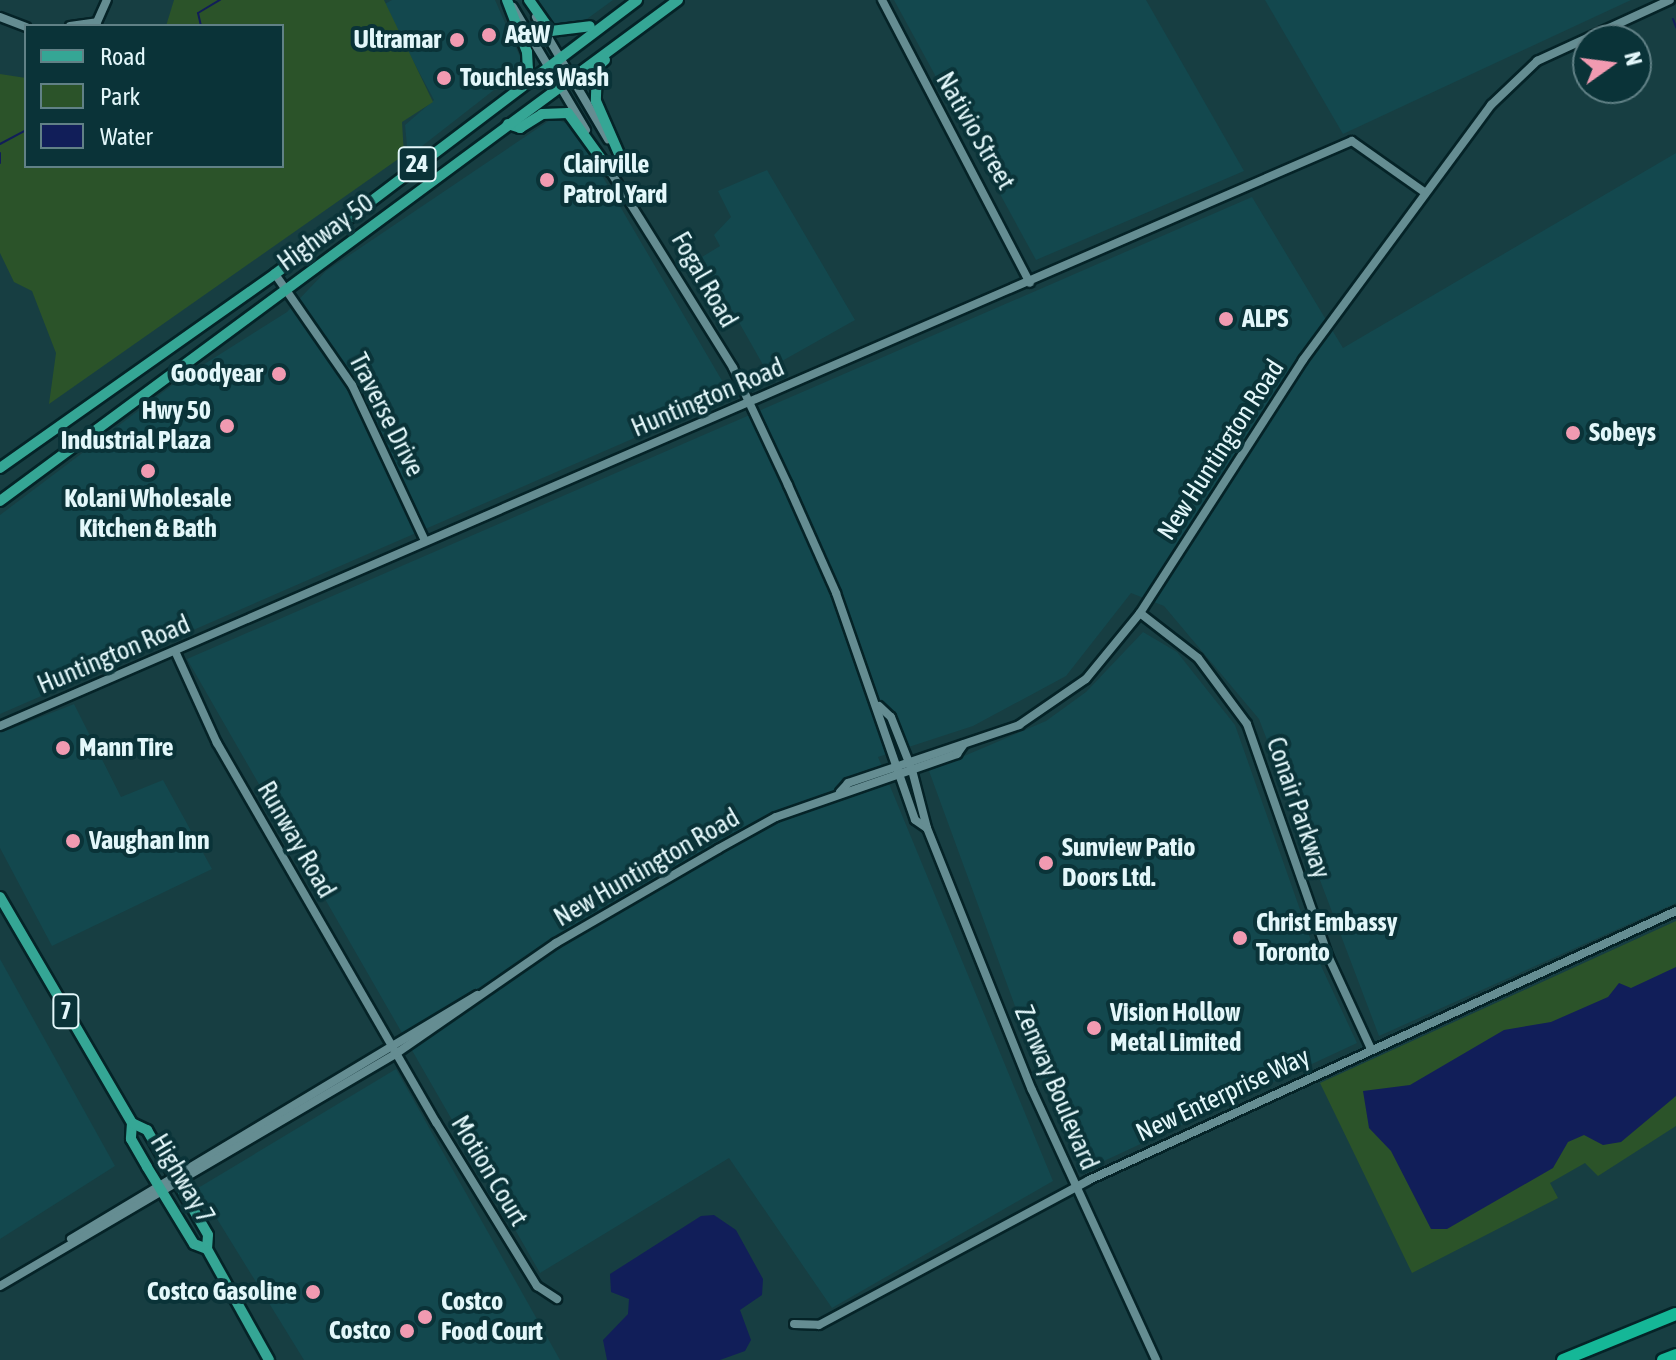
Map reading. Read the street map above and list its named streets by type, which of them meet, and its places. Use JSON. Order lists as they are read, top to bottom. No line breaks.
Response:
{"streets":{"main road":["24","Highway 50","7","Highway 7"],"street":["Nativio Street","Fogal Road","Huntington Road","Traverse Drive","New Huntington Road","Conair Parkway","Runway Road","Zenway Boulevard","New Enterprise Way","Motion Court"]},"crossings":[["Nativio Street","Huntington Road"],["Highway 50","Fogal Road"],["Highway 50","Traverse Drive"],["Fogal Road","Huntington Road"],["Fogal Road","Zenway Boulevard"],["Huntington Road","Traverse Drive"],["Huntington Road","New Huntington Road"],["Huntington Road","Runway Road"],["Huntington Road","Zenway Boulevard"],["New Huntington Road","Conair Parkway"],["New Huntington Road","Runway Road"],["New Huntington Road","Zenway Boulevard"],["New Huntington Road","Motion Court"],["New Huntington Road","Highway 7"],["Conair Parkway","New Enterprise Way"],["Runway Road","Motion Court"],["Zenway Boulevard","New Enterprise Way"]],"places":["A&W","Ultramar","Touchless Wash","Clairville Patrol Yard","ALPS","Goodyear","Hwy 50 Industrial Plaza","Sobeys","Kolani Wholesale Kitchen & Bath","Mann Tire","Vaughan Inn","Sunview Patio Doors Ltd.","Christ Embassy Toronto","Vision Hollow Metal Limited","Costco Gasoline","Costco Food Court","Costco"],"legend":["Road","Park","Water"],"north":"right"}
